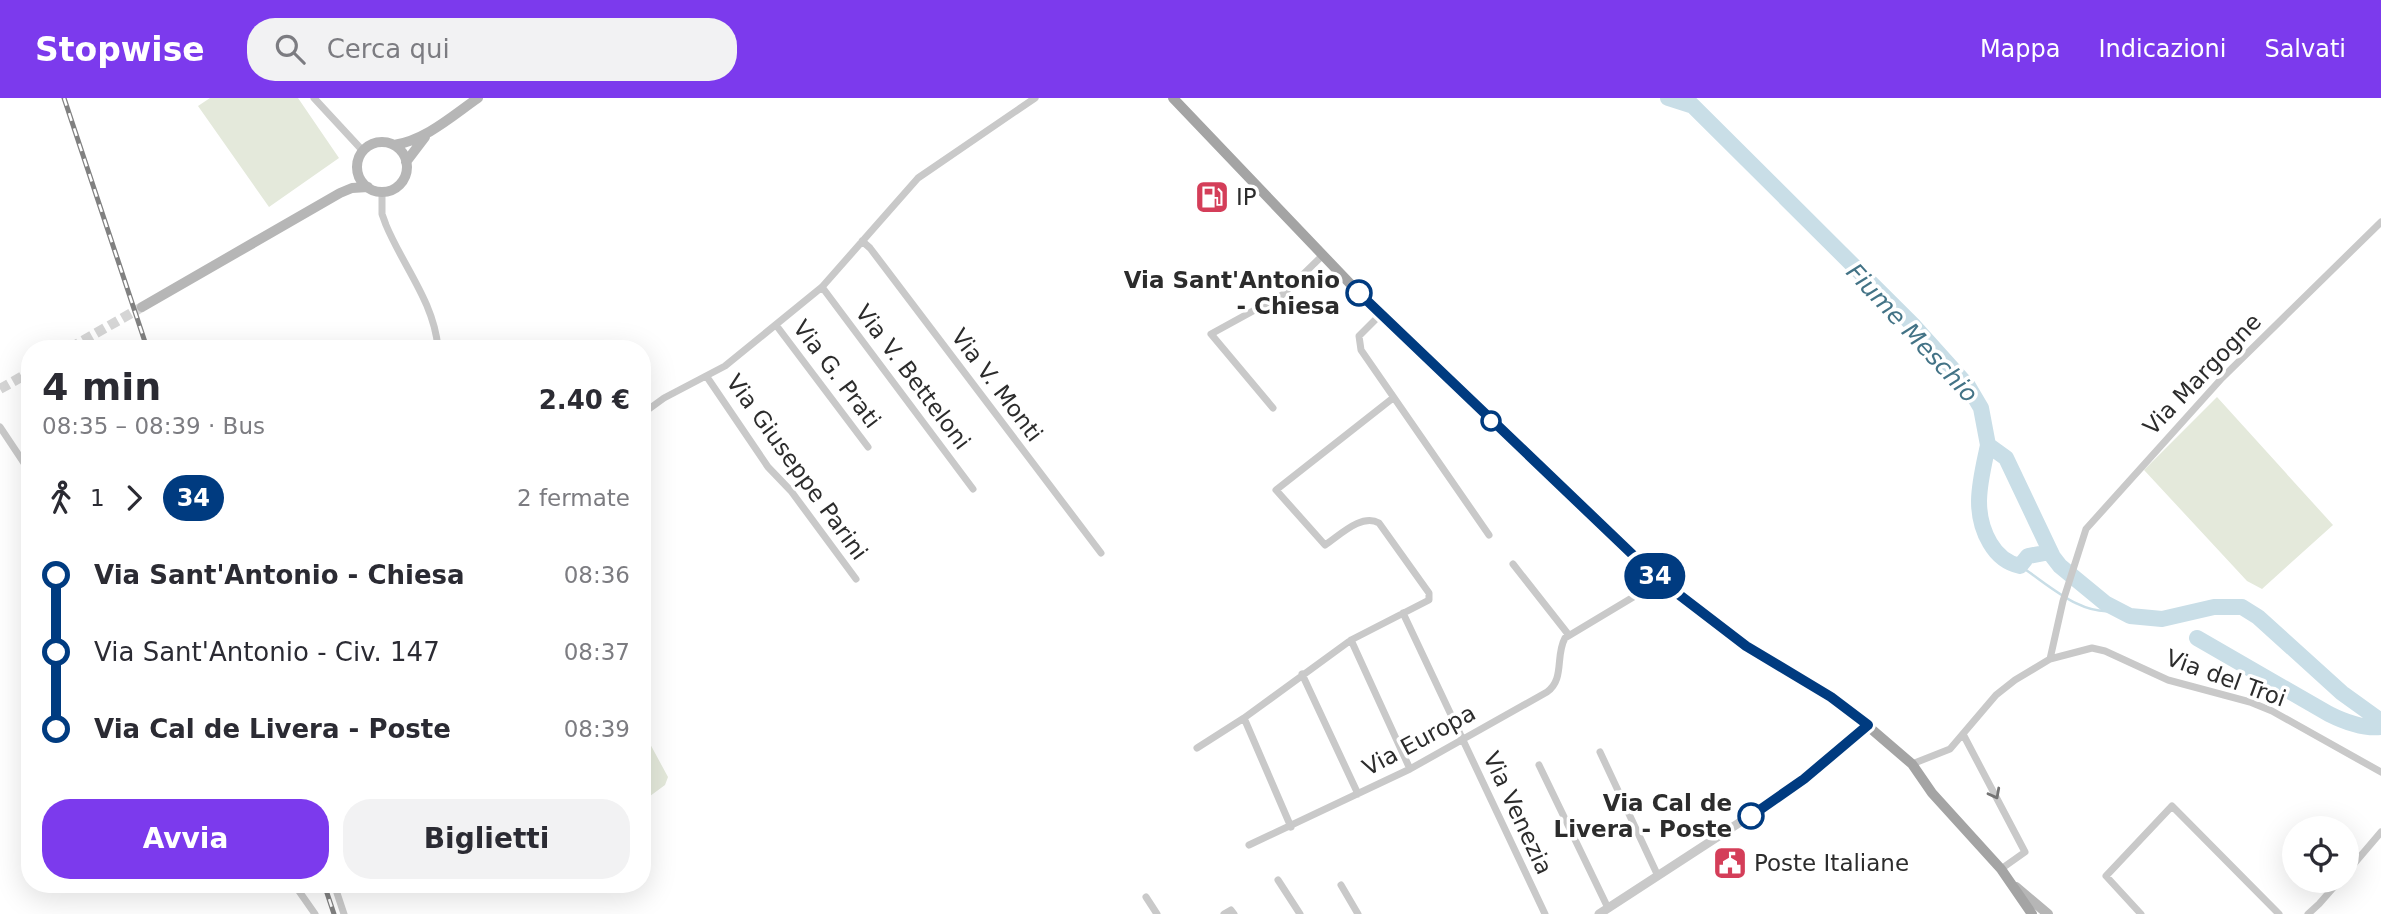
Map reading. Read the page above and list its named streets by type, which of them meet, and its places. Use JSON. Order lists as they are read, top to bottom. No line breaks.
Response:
{"streets":{"street":["Via G. Prati","Via Margogne","Via V. Betteloni","Via V. Monti","Via Giuseppe Parini","Via del Troi","Via Europa","Via Venezia"]},"crossings":[["Via Margogne","Via del Troi"],["Via Europa","Via Venezia"]],"water":["Fiume Meschio"],"places":{"fuel station":["IP"],"other":["Via Sant'Antonio - Chiesa","Via Cal de Livera - Poste"],"public building":["Poste Italiane"]},"lines":["bus line 34"],"page":{"header":"Stopwise","search":"Cerca qui","nav":["Mappa","Indicazioni","Salvati"],"on_map":"34","heading":["4 min","08:35 – 08:39 · Bus","2.40 €"],"legs":["1","34","2 fermate"],"list":[{"name":"Via Sant'Antonio - Chiesa","value":"08:36"},{"name":"Via Sant'Antonio - Civ. 147","value":"08:37"},{"name":"Via Cal de Livera - Poste","value":"08:39"}],"buttons":["Avvia","Biglietti"]}}
